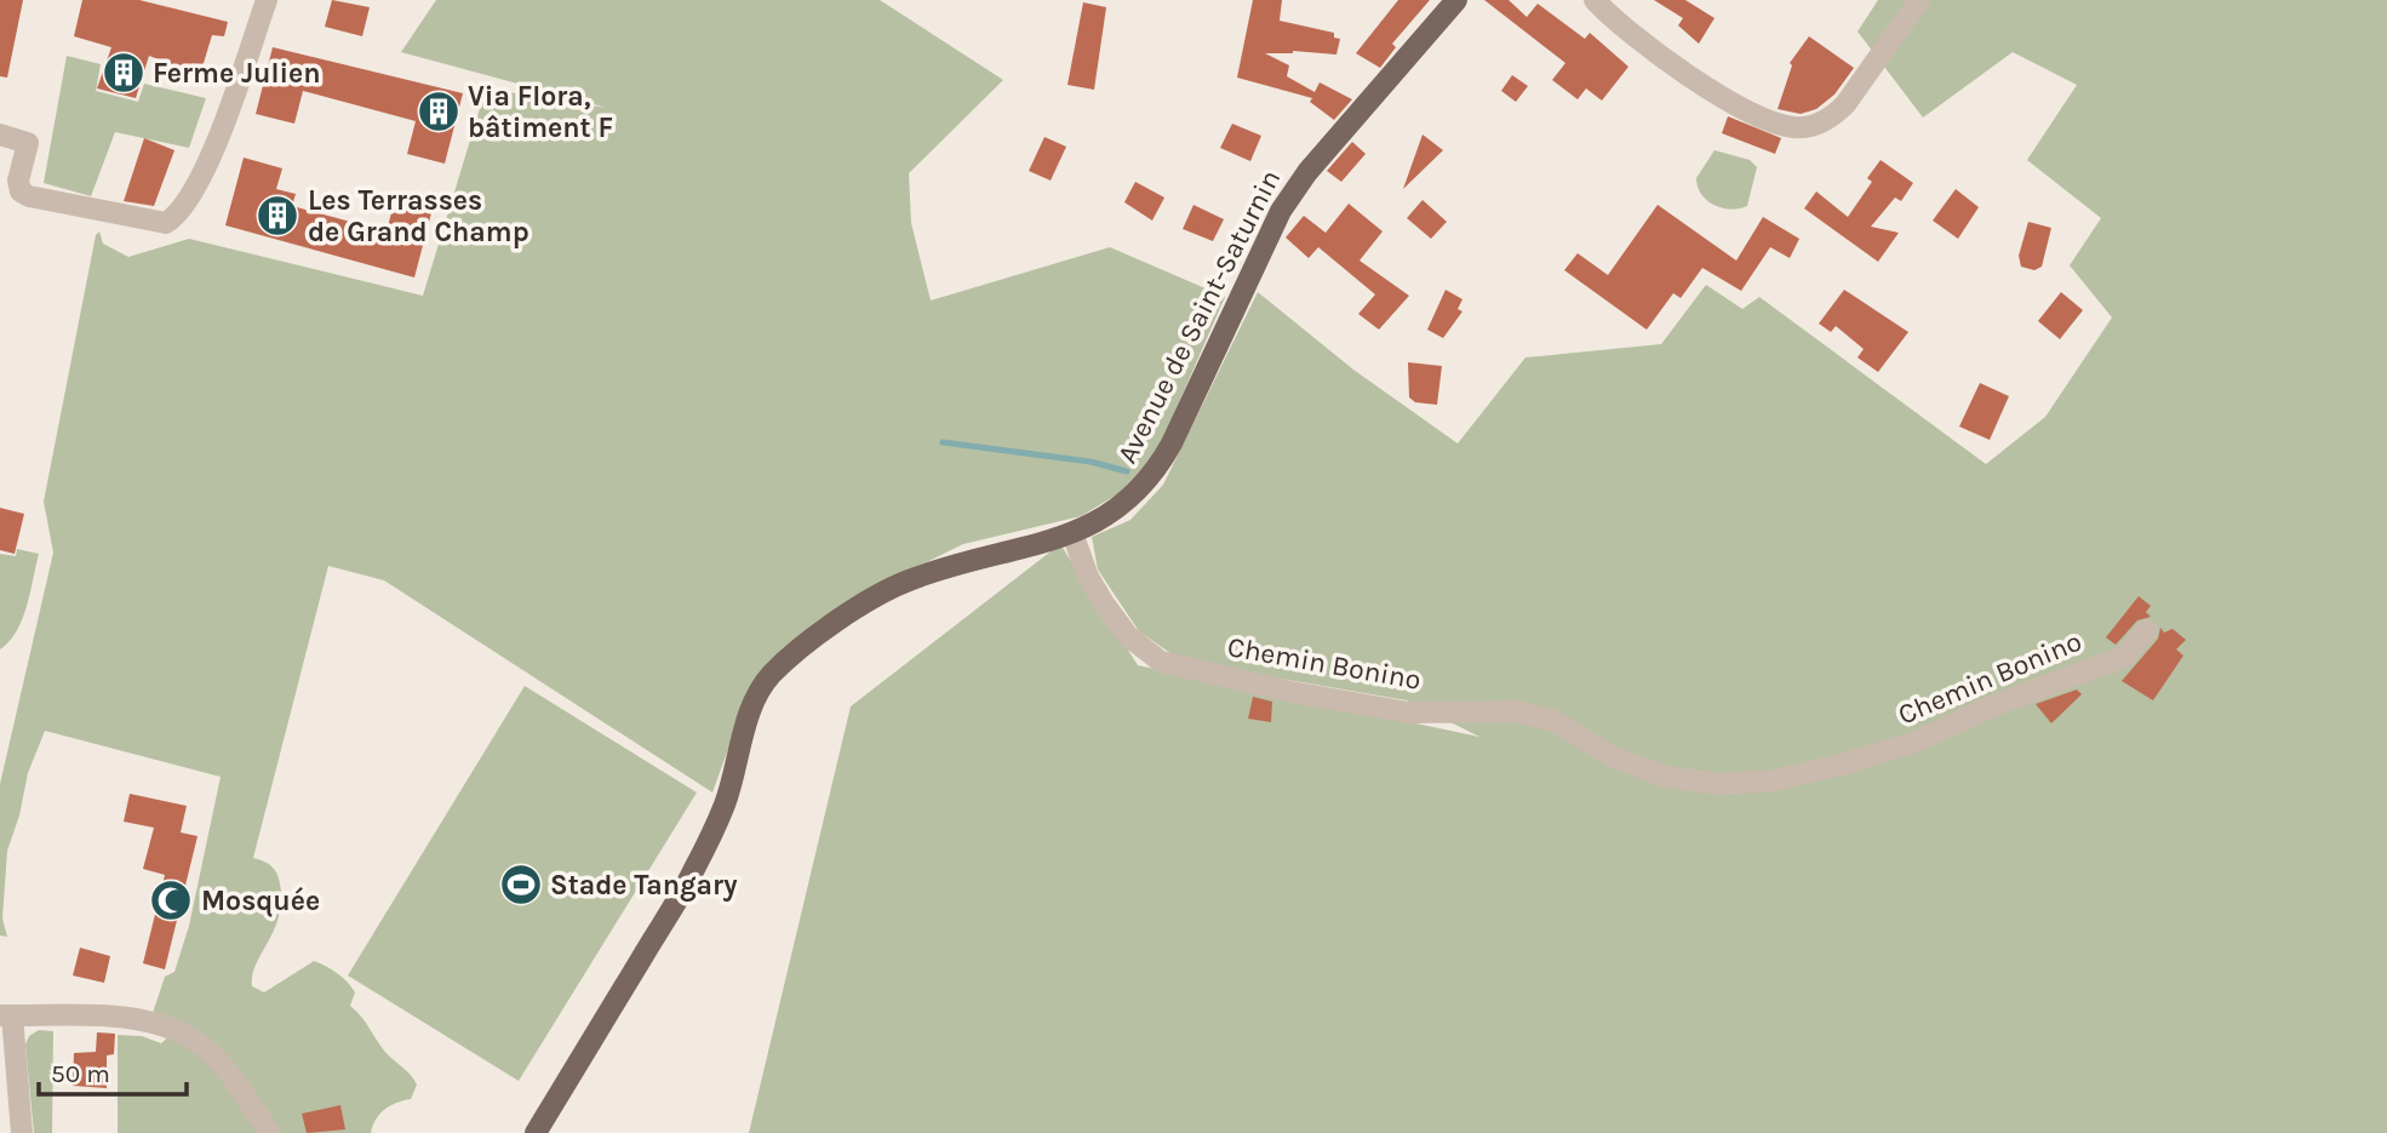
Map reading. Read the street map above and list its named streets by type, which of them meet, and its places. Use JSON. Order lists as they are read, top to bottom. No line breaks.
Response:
{"streets":{"main road":["Avenue de Saint-Saturnin"],"street":["Chemin Bonino"]},"crossings":[["Avenue de Saint-Saturnin","Chemin Bonino"]],"places":{"building":["Ferme Julien","Via Flora, bâtiment F","Les Terrasses de Grand Champ"],"sports":["Stade Tangary"],"mosque":["Mosquée"]},"scale_bar":"50 m"}
